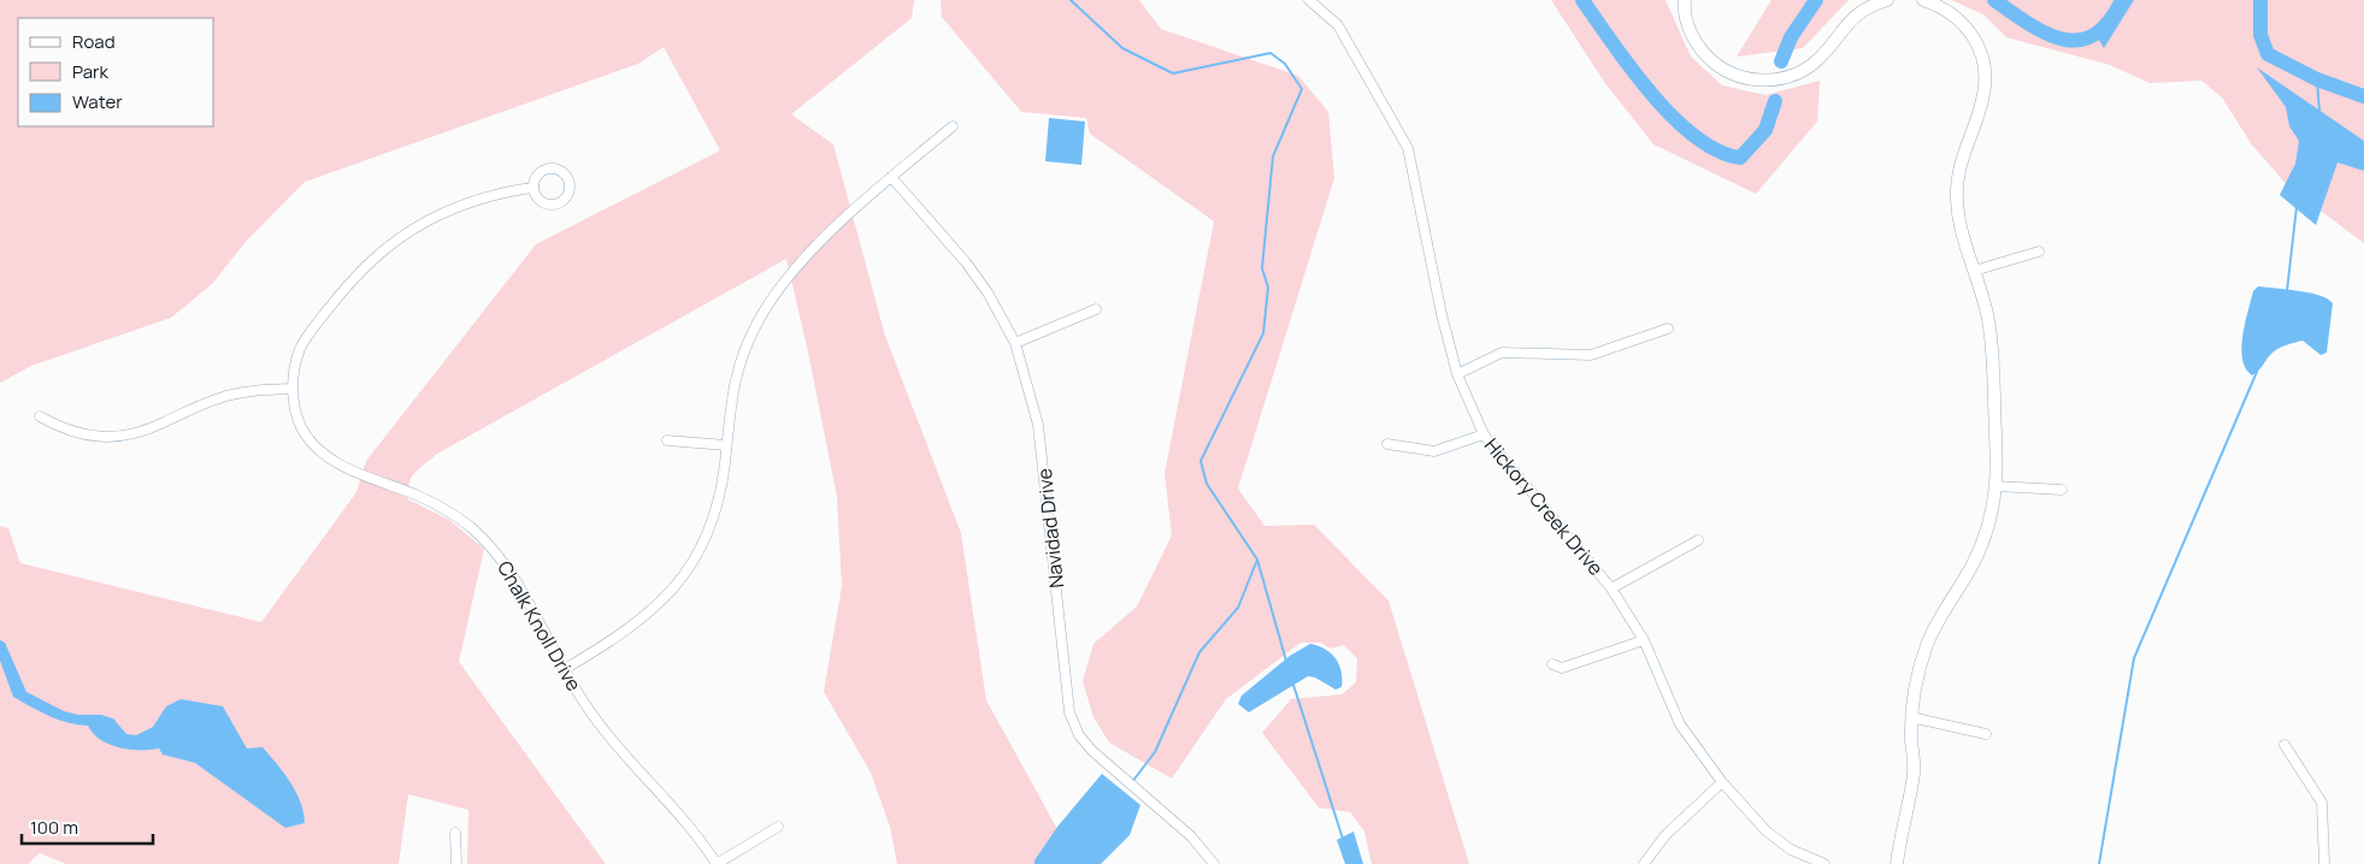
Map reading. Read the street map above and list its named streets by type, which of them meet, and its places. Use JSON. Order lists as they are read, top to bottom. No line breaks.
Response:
{"streets":{"street":["Hickory Creek Drive","Navidad Drive","Chalk Knoll Drive"]},"legend":["Road","Park","Water"],"scale_bar":"100 m"}
